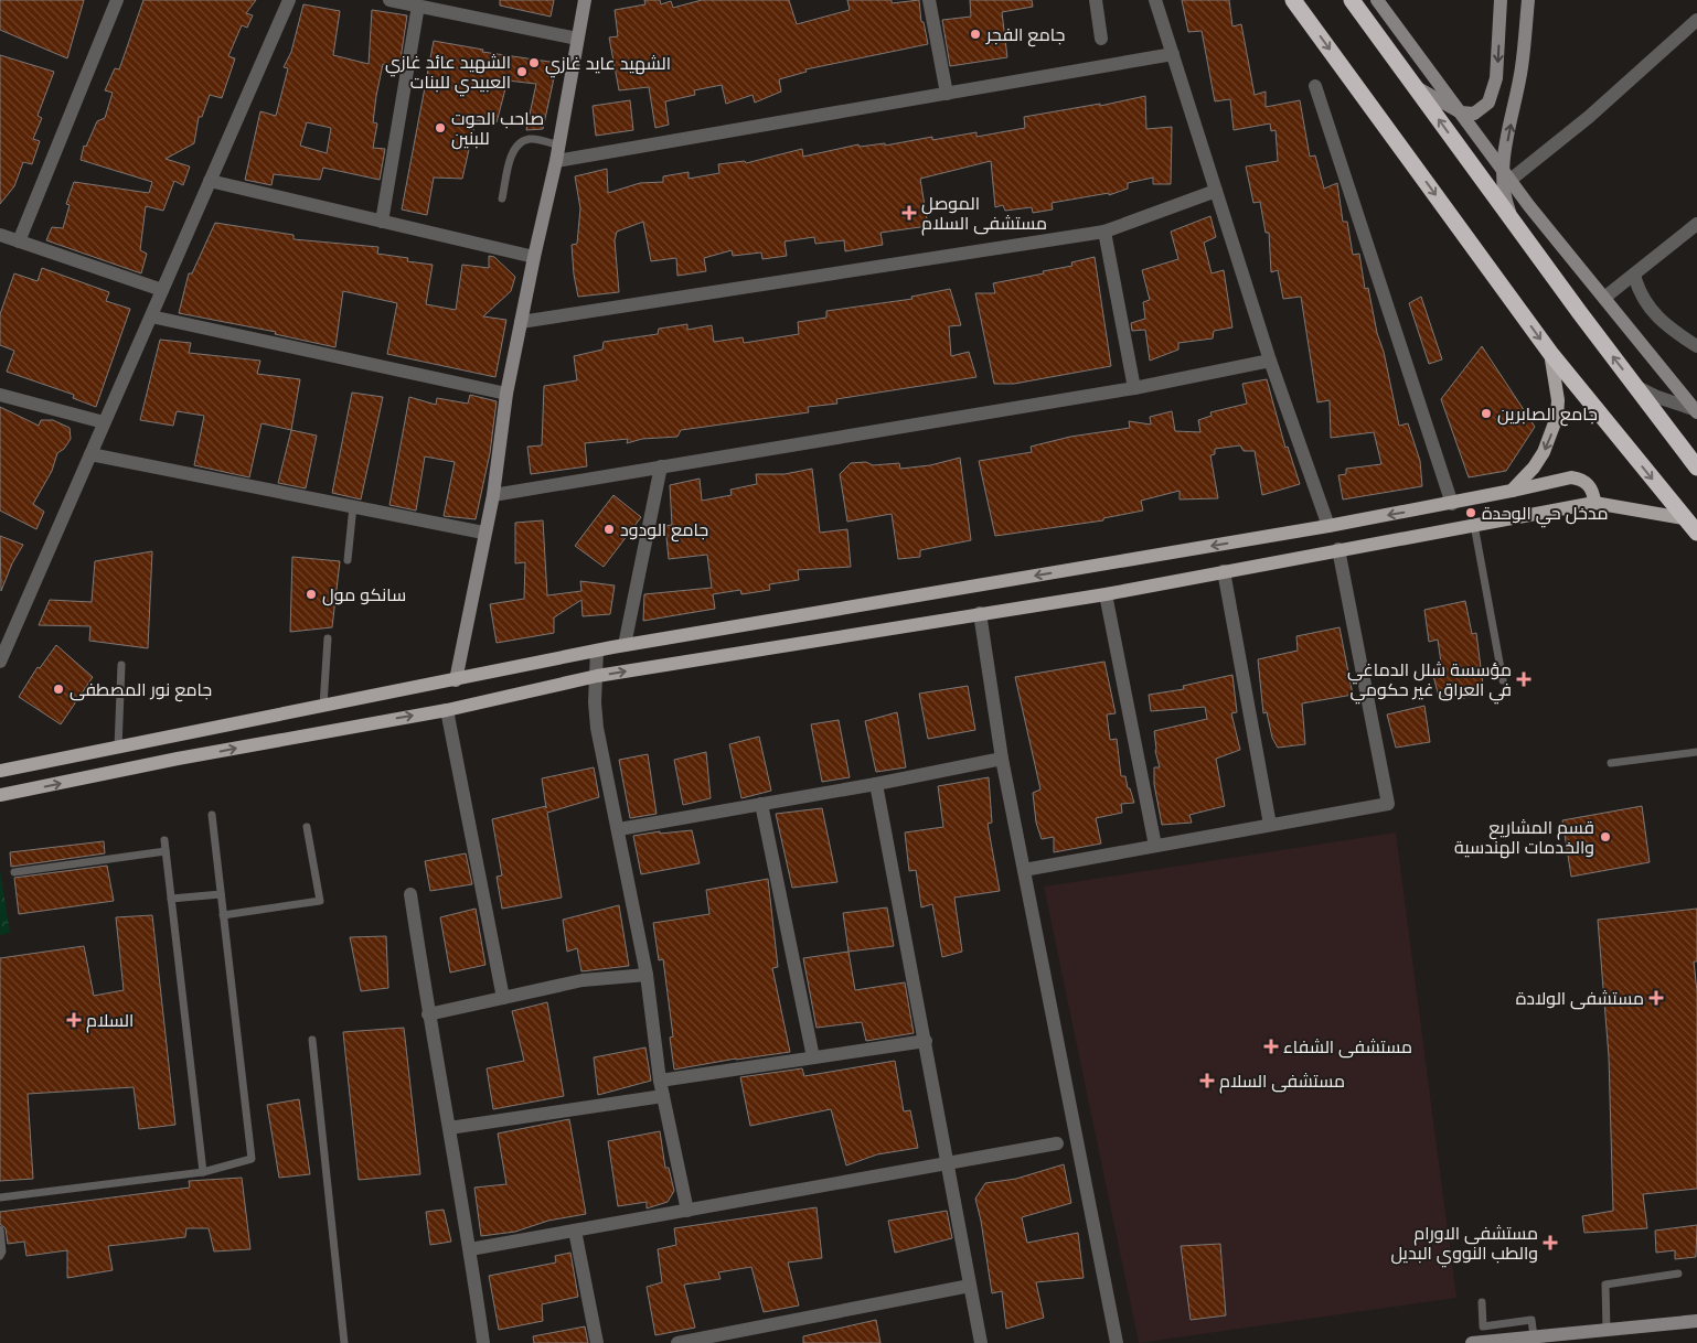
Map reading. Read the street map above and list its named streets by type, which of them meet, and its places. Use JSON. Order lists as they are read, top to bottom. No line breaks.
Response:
{"places":{"other":["جامع الفجر","الشهيد عايد غازي","الشهيد عائد غازي العبيدي للبنات","صاحب الحوت للبنين","جامع الصابرين","مدخل حي الوحدة","جامع الودود","سانكو مول","جامع نور المصطفى","قسم المشاريع والخدمات الهندسية"],"health":["الموصل مستشفى السلام","مؤسسة شلل الدماغي في العراق غير حكومي","مستشفى الولادة","السلام","مستشفى الشفاء","مستشفى السلام","مستشفى الاورام والطب النووي البديل"]}}
